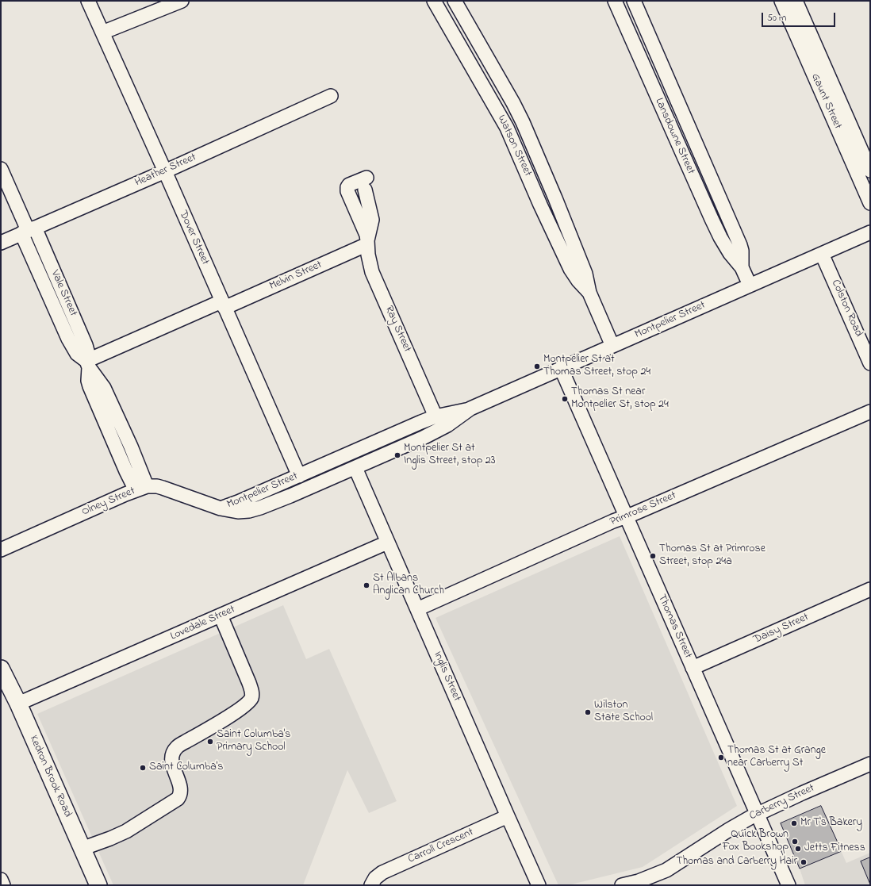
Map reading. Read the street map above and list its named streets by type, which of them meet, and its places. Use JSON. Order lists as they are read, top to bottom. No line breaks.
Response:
{"streets":{"main road":["Kedron Brook Road"],"street":["Gaunt Street","Lansdowne Street","Watson Street","Heather Street","Dover Street","Melvin Street","Vale Street","Colston Road","Montpelier Street","Ray Street","Olney Street","Primrose Street","Lovedale Street","Thomas Street","Daisy Street","Inglis Street","Carberry Street","Carroll Crescent"]},"crossings":[["Lansdowne Street","Montpelier Street"],["Watson Street","Montpelier Street"],["Heather Street","Dover Street"],["Heather Street","Vale Street"],["Dover Street","Melvin Street"],["Dover Street","Montpelier Street"],["Melvin Street","Vale Street"],["Melvin Street","Ray Street"],["Vale Street","Olney Street"],["Colston Road","Montpelier Street"],["Montpelier Street","Ray Street"],["Montpelier Street","Olney Street"],["Montpelier Street","Thomas Street"],["Montpelier Street","Inglis Street"],["Primrose Street","Thomas Street"],["Primrose Street","Inglis Street"],["Lovedale Street","Inglis Street"],["Lovedale Street","Kedron Brook Road"],["Thomas Street","Daisy Street"],["Thomas Street","Carberry Street"],["Inglis Street","Carroll Crescent"]],"places":["Montpelier St at Thomas Street, stop 24","Thomas St near Montpelier St, stop 24","Montpelier St at Inglis Street, stop 23","Thomas St at Primrose Street, stop 24a","St Albans Anglican Church","Wilston State School","Saint Columba's Primary School","Thomas St at Grange near Carberry St","Saint Columba's","Mr T's Bakery","Quick Brown Fox Bookshop","Jetts Fitness","Thomas and Carberry Hair"],"scale_bar":"50 m"}
